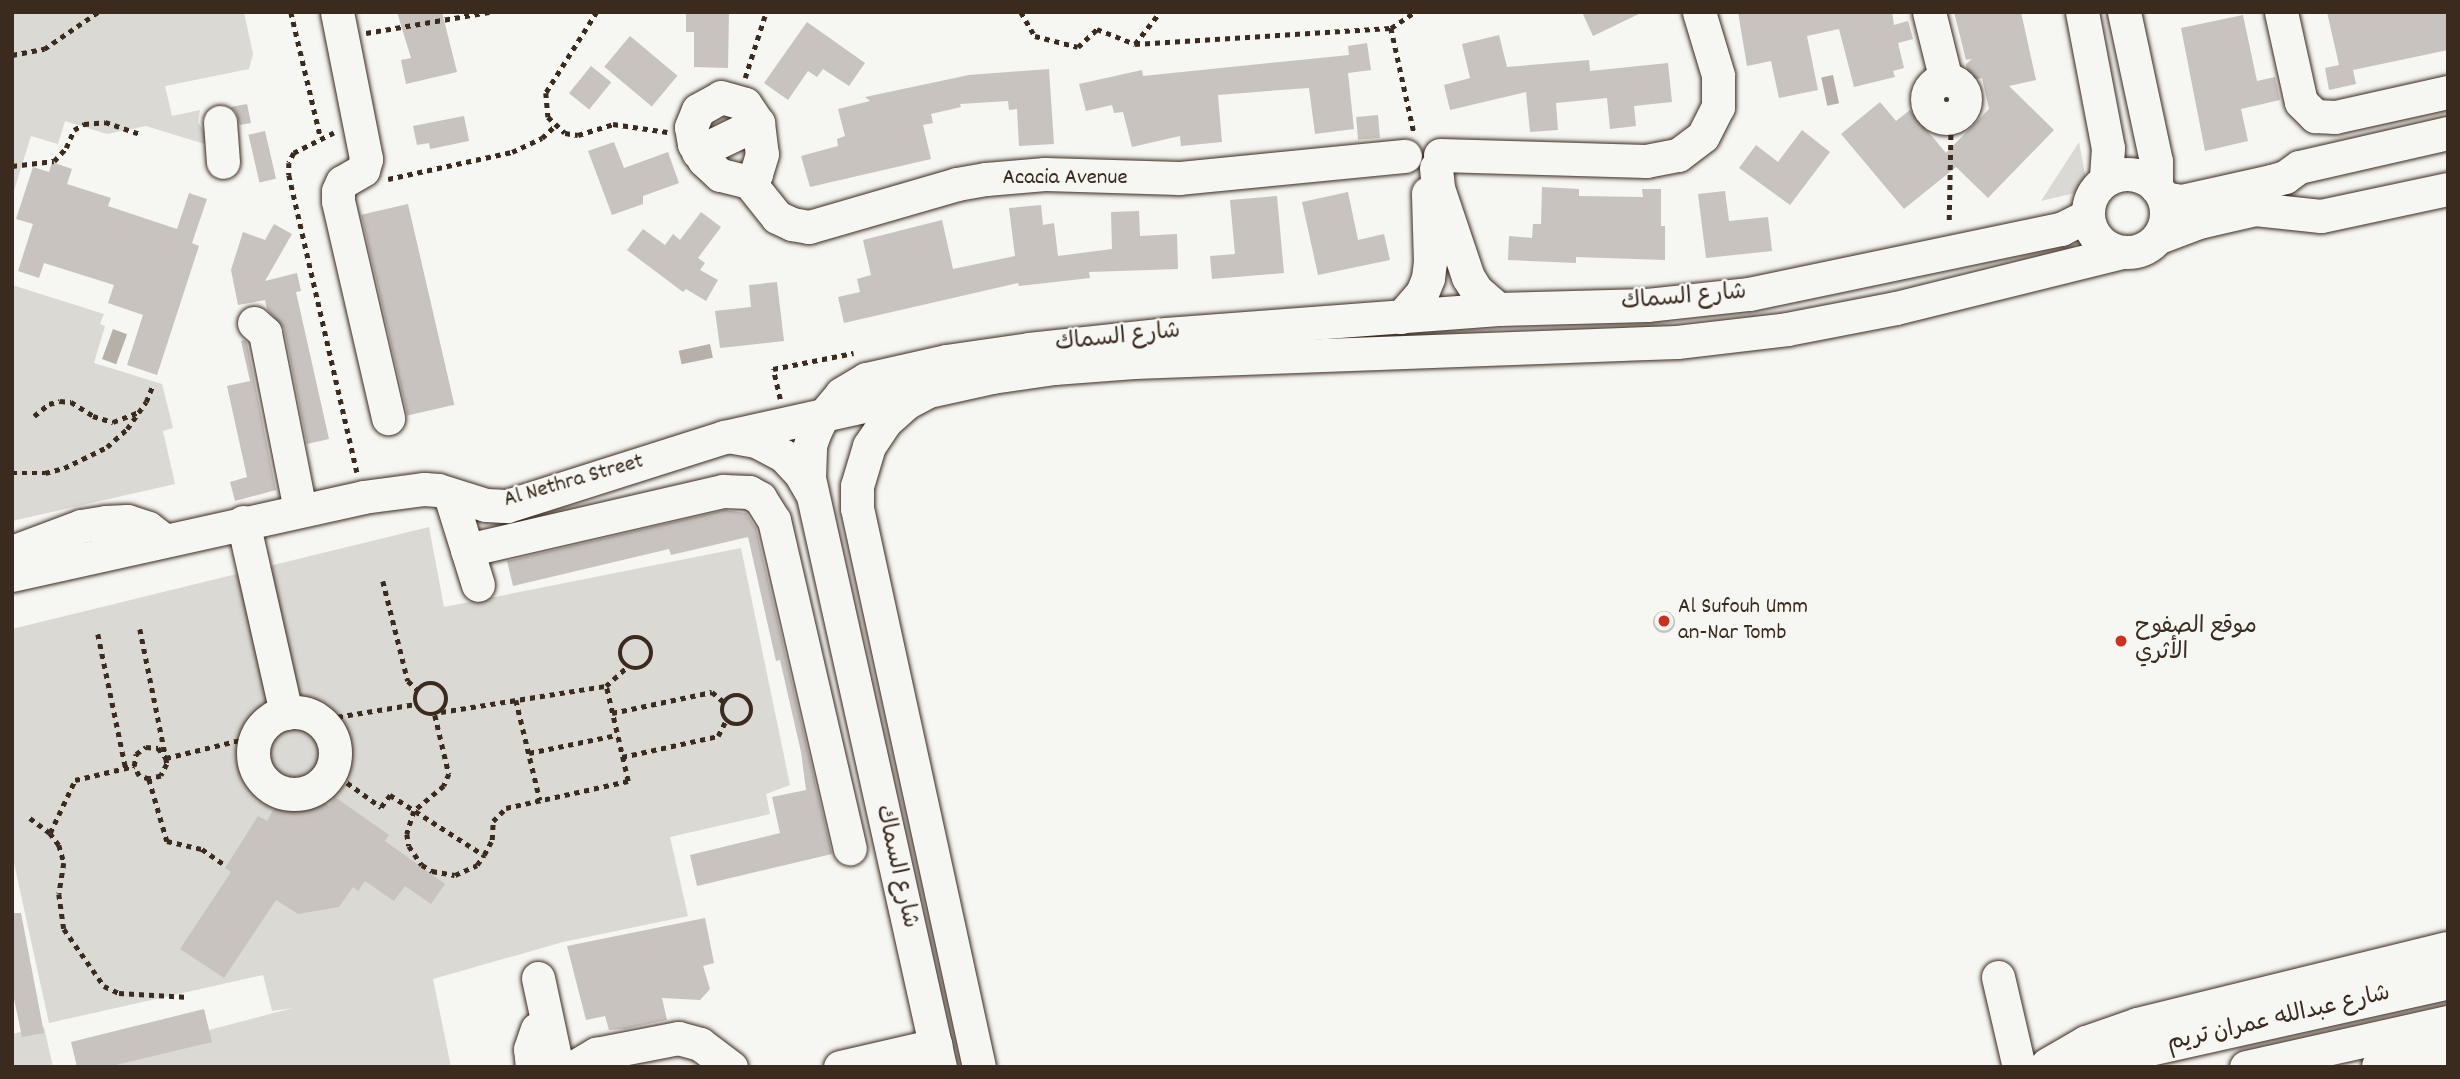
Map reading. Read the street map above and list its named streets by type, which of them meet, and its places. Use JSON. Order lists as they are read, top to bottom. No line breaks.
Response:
{"streets":{"street":["Acacia Avenue","شارع السماك","Al Nethra Street","شارع عبدالله عمران تريم"]},"crossings":[["شارع السماك","Al Nethra Street"]],"places":["Al Sufouh Umm an-Nar Tomb","موقع الصفوح الأثري"]}
